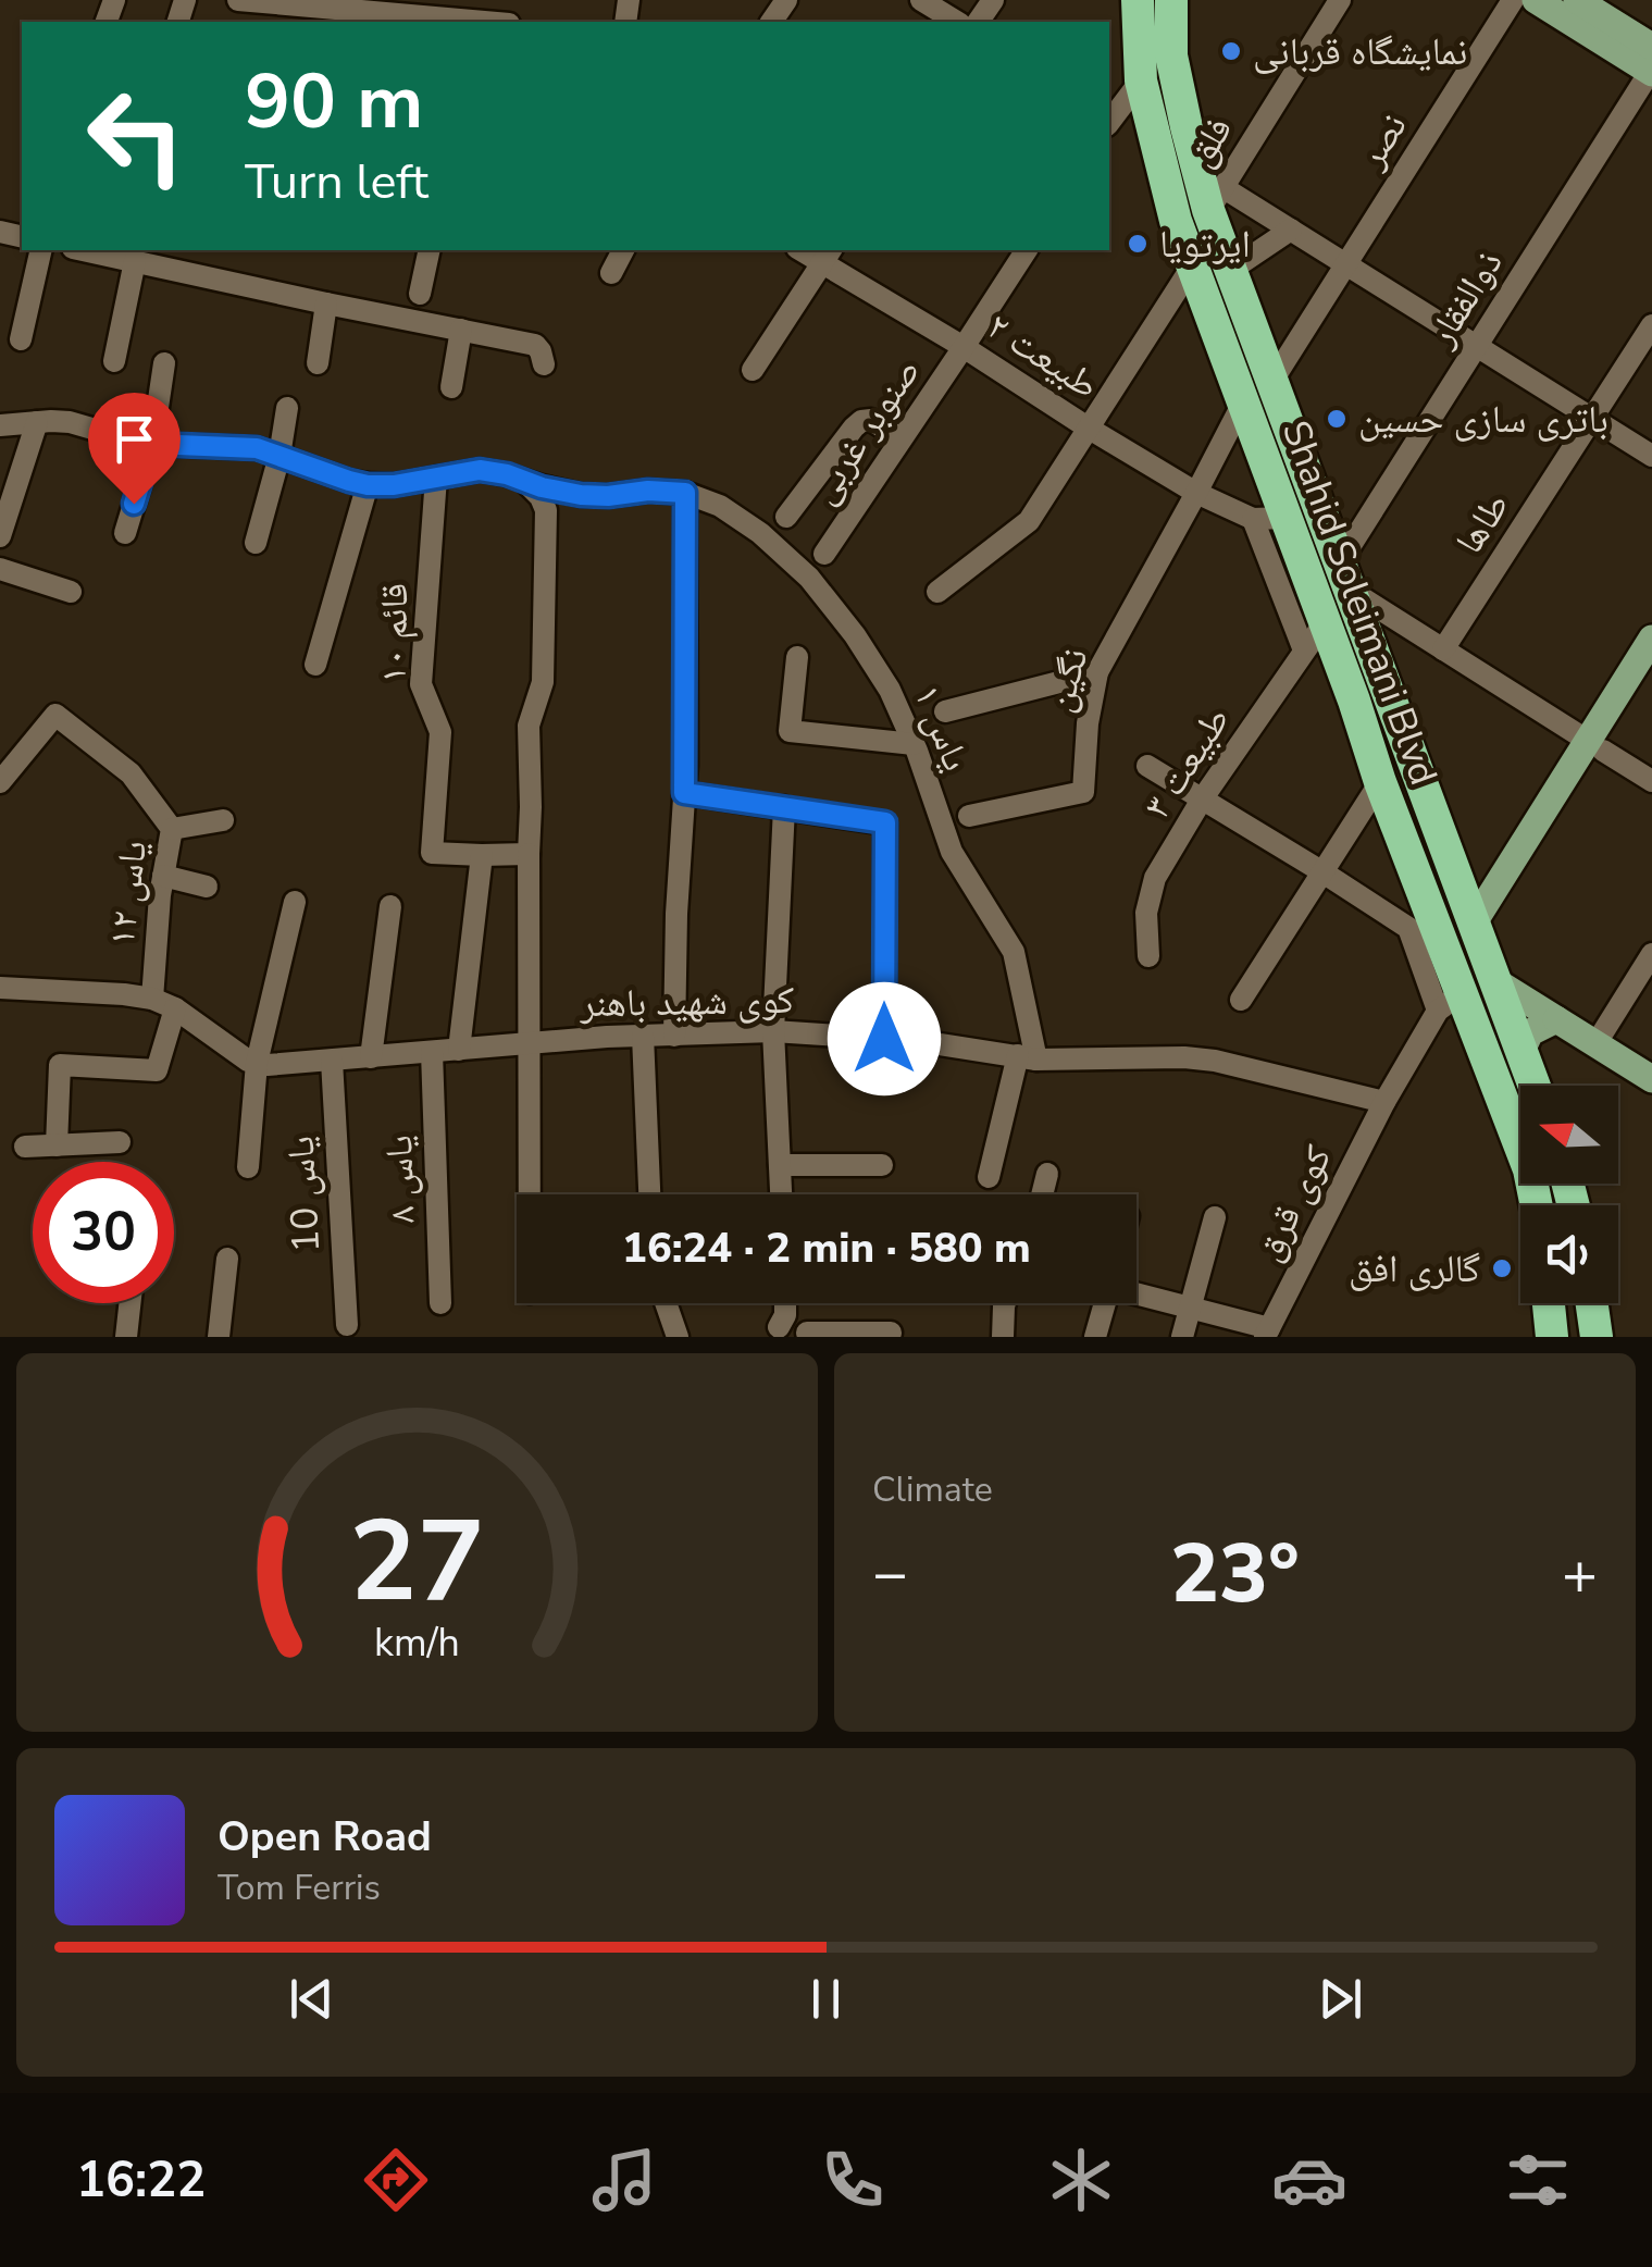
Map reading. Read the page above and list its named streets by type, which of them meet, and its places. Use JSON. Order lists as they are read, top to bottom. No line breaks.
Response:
{"streets":{"highway":["Shahid Soleimani Blvd"],"street":["نصر","فلق","ذوالفقار","طبیعت ۲","صنوبر غربی","طاها","قائم ۱۰","نگین","یاس ۱","طبیعت ٣","یاس ۱۲","کوی شهید باهنر","یاس ۸","یاس 10","کوی قرق"]},"crossings":[["نصر","Shahid Soleimani Blvd"],["فلق","Shahid Soleimani Blvd"],["ذوالفقار","Shahid Soleimani Blvd"],["طبیعت ۲","صنوبر غربی"],["طبیعت ۲","Shahid Soleimani Blvd"],["طبیعت ۲","نگین"],["Shahid Soleimani Blvd","نگین"],["Shahid Soleimani Blvd","طبیعت ٣"],["یاس ۱","کوی شهید باهنر"],["کوی شهید باهنر","یاس ۸"],["کوی شهید باهنر","یاس 10"],["کوی شهید باهنر","کوی قرق"]],"places":["نمایشگاه قربانی","ایرتویا","باتری سازی حسین","گالری افق"],"north":"left","page":{"turn":["90 m","Turn left"],"limit":"30","trip":"16:24 · 2 min · 580 m","tile":"Climate","heat":["−","23°","+"],"song":["Open Road","Tom Ferris"],"tabs":"16:22","gauge":["27","km/h"]}}
